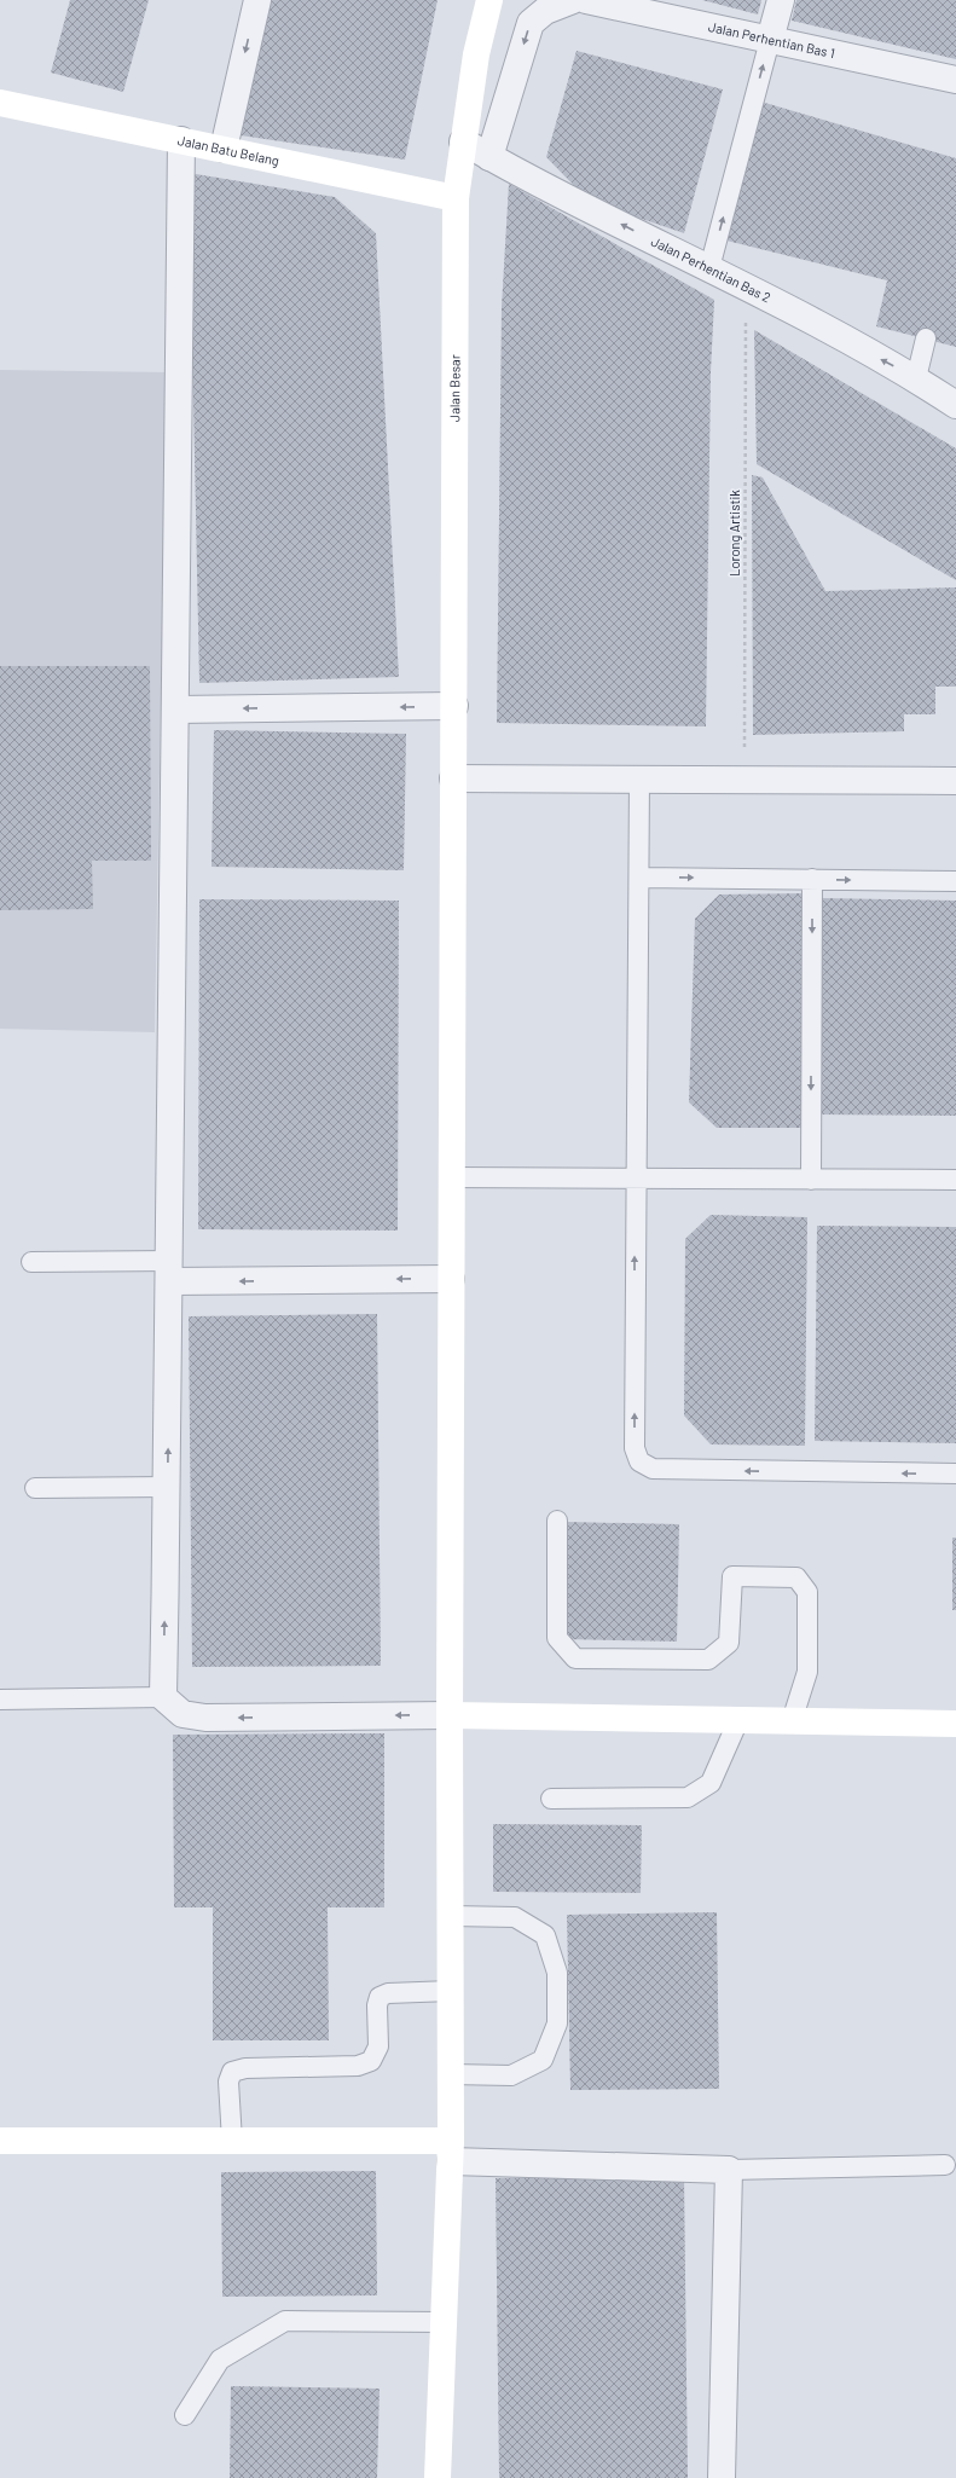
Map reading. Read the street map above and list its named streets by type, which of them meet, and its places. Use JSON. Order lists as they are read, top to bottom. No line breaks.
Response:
{"streets":{"street":["Jalan Perhentian Bas 1","Jalan Batu Belang","Jalan Perhentian Bas 2","Jalan Besar"],"path":["Lorong Artistik"]},"crossings":[["Jalan Batu Belang","Jalan Besar"],["Jalan Perhentian Bas 2","Jalan Besar"],["Jalan Perhentian Bas 2","Lorong Artistik"]],"one_way":["Jalan Perhentian Bas 2"]}
